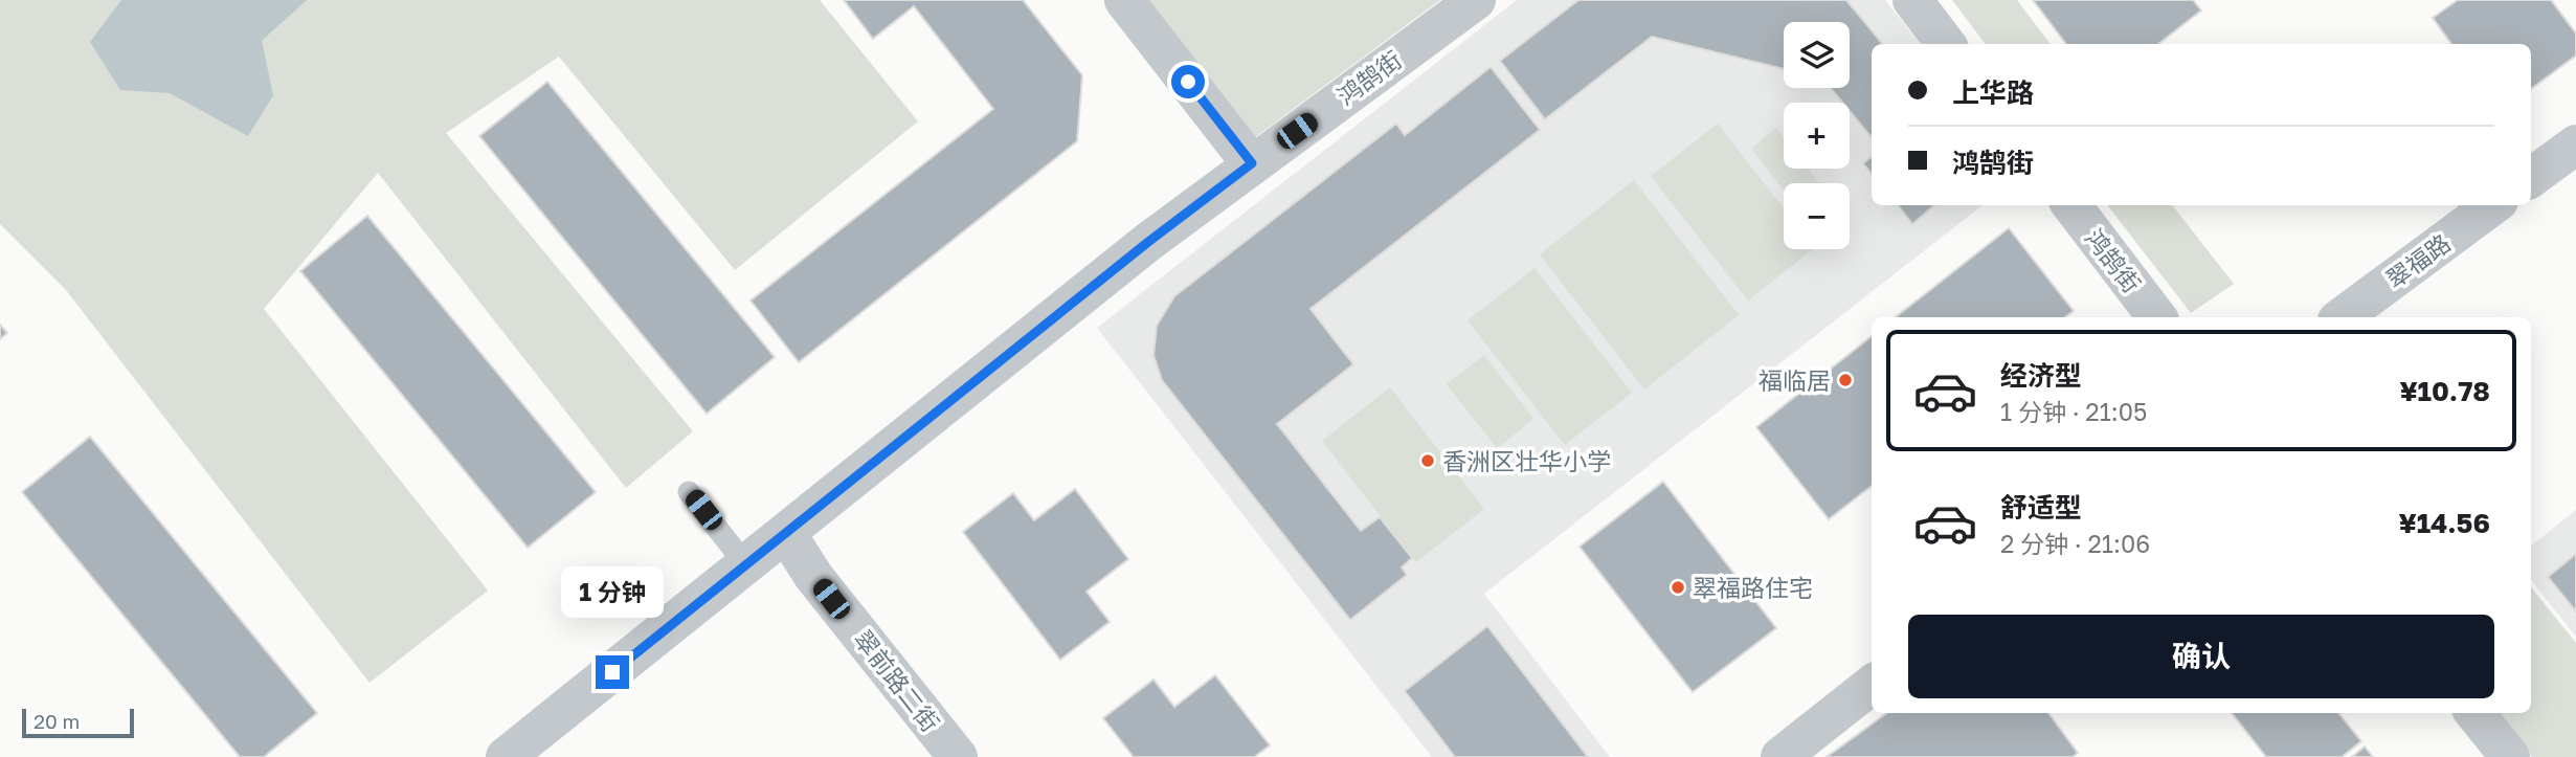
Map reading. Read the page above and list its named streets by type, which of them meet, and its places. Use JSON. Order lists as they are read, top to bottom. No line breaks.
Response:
{"streets":{"street":["鸿鹄街","翠福路","翠前路二街"]},"crossings":[["鸿鹄街","翠前路二街"]],"places":["福临居","香洲区壮华小学","翠福路住宅"],"scale_bar":"20 m","page":{"map_buttons":["+","−"],"banner":["上华路","鸿鹄街"],"list":[{"name":"经济型","note":"1 分钟 · 21:05","value":"¥10.78"},{"name":"舒适型","note":"2 分钟 · 21:06","value":"¥14.56"}],"bubble":"1 分钟","buttons":"确认","scale":"20 m"}}
